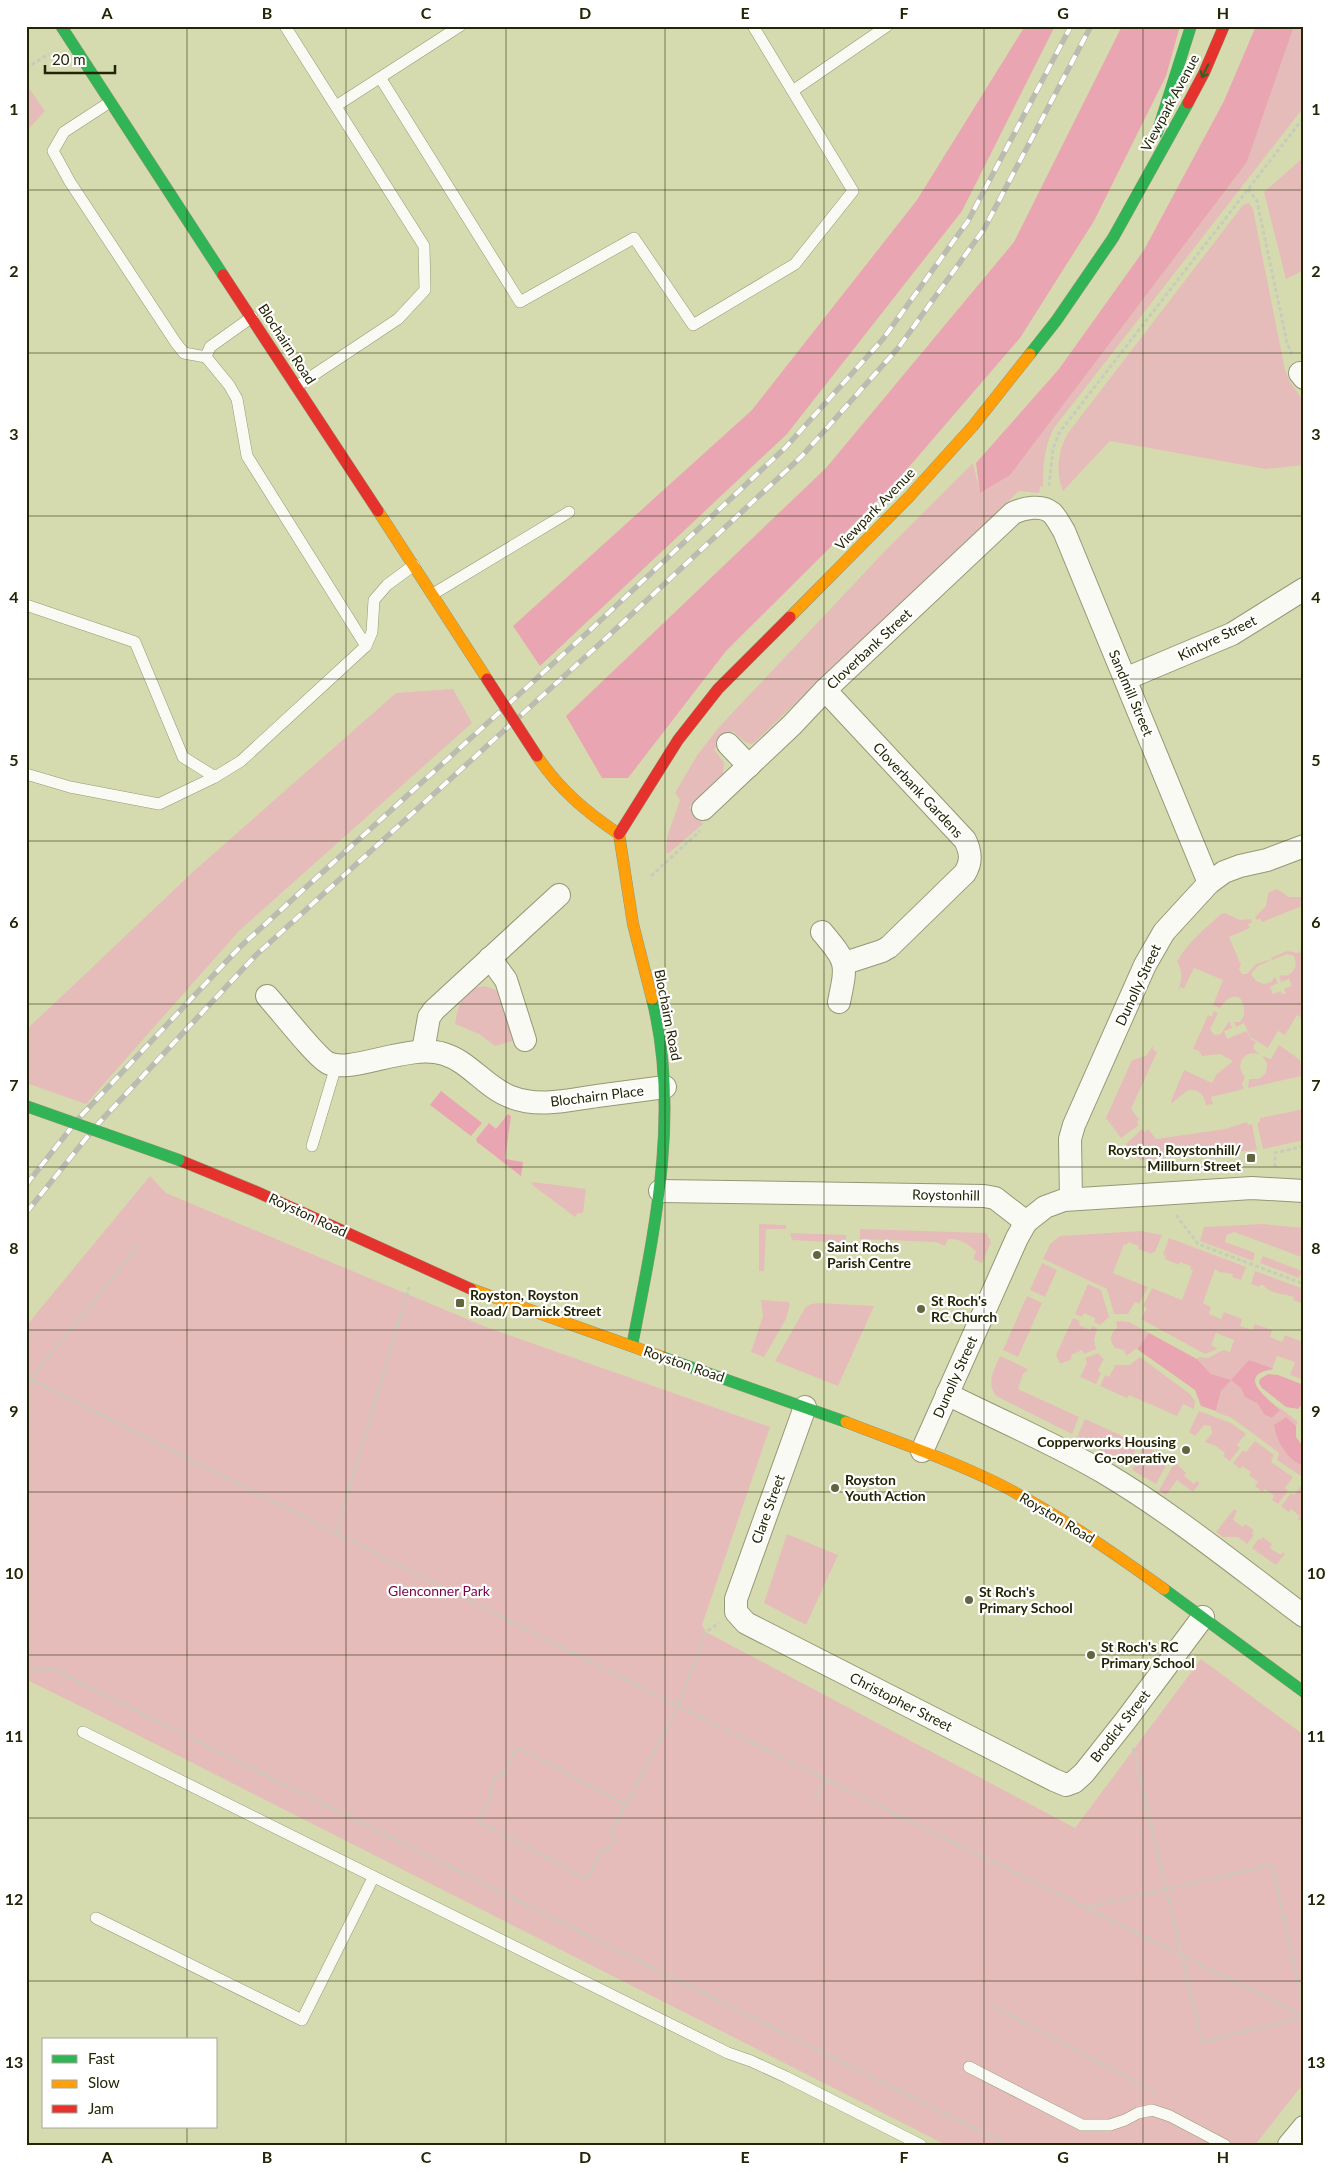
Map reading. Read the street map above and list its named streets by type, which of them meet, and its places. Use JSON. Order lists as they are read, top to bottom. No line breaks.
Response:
{"streets":{"street":["Viewpark Avenue","Blochairn Road","Kintyre Street","Cloverbank Street","Sandmill Street","Cloverbank Gardens","Dunolly Street","Blochairn Place","Roystonhill","Royston Road","Clare Street","Christopher Street","Brodick Street"]},"crossings":[["Viewpark Avenue","Blochairn Road"],["Blochairn Road","Blochairn Place"],["Blochairn Road","Roystonhill"],["Blochairn Road","Royston Road"],["Kintyre Street","Sandmill Street"],["Cloverbank Street","Sandmill Street"],["Cloverbank Street","Cloverbank Gardens"],["Sandmill Street","Dunolly Street"],["Dunolly Street","Roystonhill"],["Dunolly Street","Royston Road"],["Royston Road","Clare Street"],["Royston Road","Brodick Street"],["Clare Street","Christopher Street"],["Christopher Street","Brodick Street"]],"parks":["Glenconner Park"],"places":{"transit":["Royston, Roystonhill/ Millburn Street","Royston, Royston Road/ Darnick Street"],"other":["Saint Rochs Parish Centre","St Roch's RC Church","Copperworks Housing Co-operative","Royston Youth Action","St Roch's Primary School","St Roch's RC Primary School"]},"legend":["Fast","Slow","Jam"],"scale_bar":"20 m","grid":{"columns":["A","B","C","D","E","F","G","H"],"rows":["1","2","3","4","5","6","7","8","9","10","11","12","13"]}}
